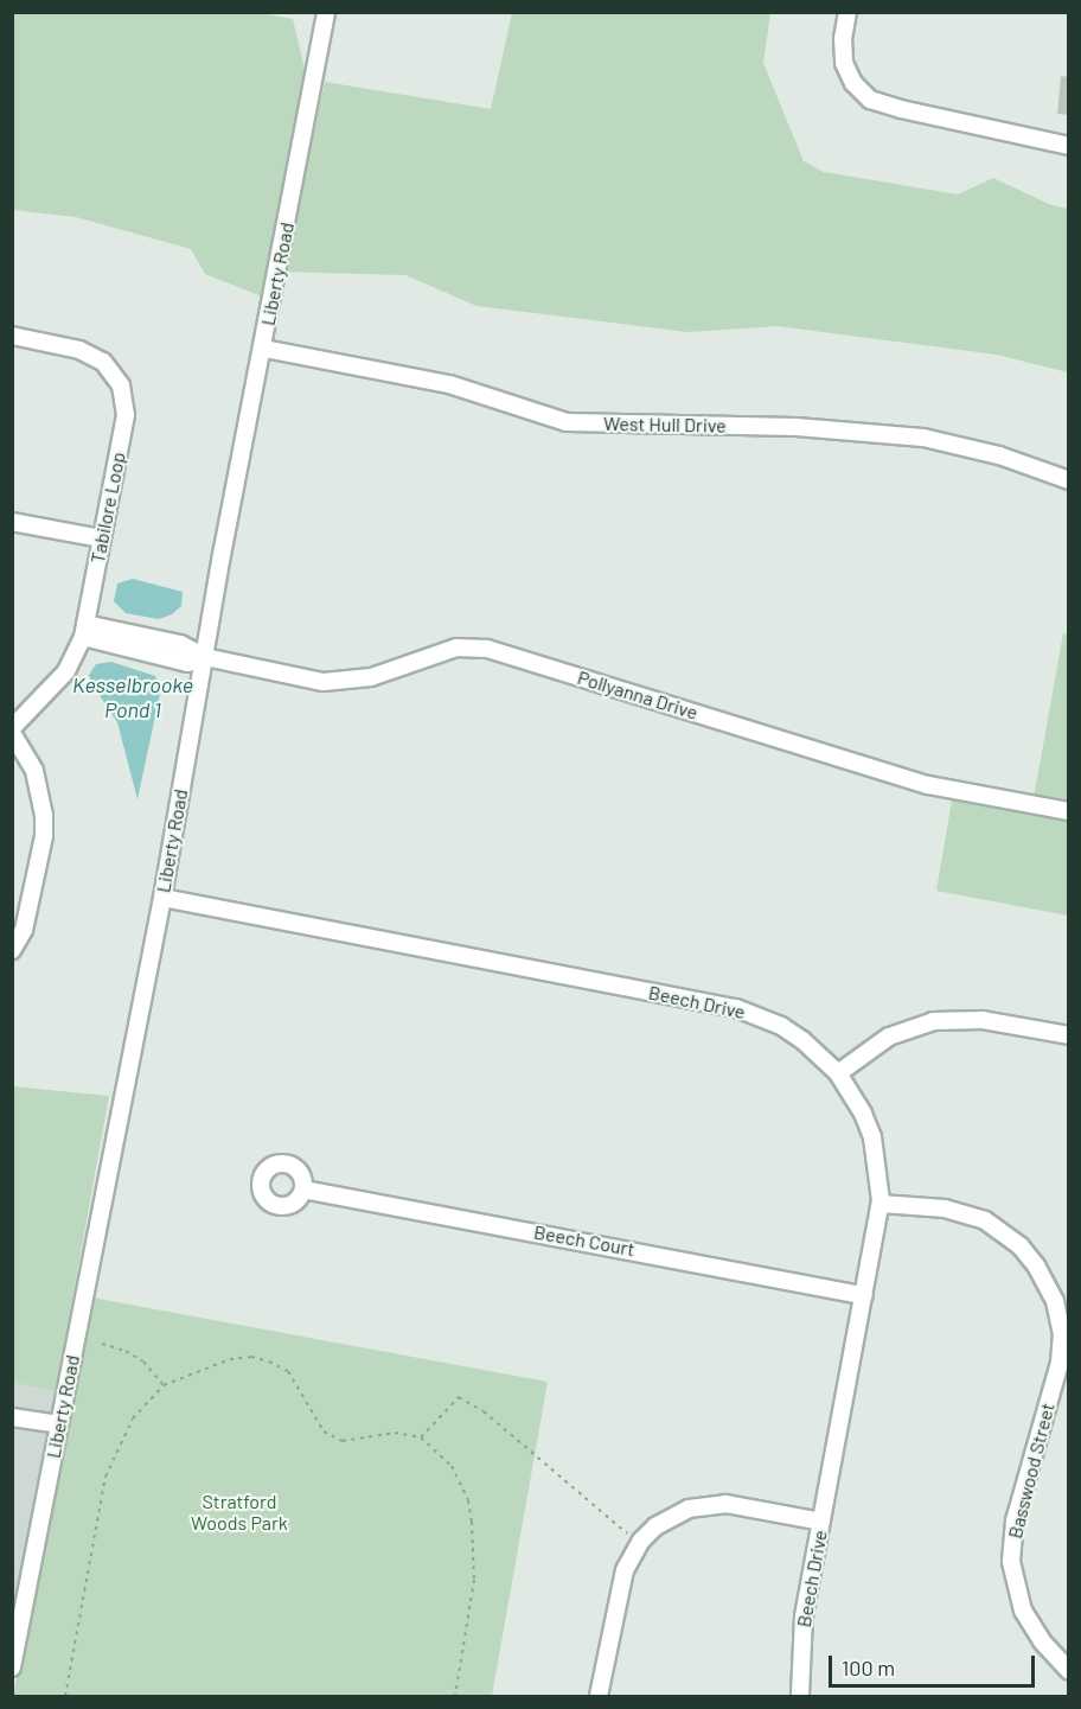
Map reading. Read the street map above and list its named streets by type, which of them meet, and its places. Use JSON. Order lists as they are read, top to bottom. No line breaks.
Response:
{"streets":{"street":["Liberty Road","West Hull Drive","Tabilore Loop","Pollyanna Drive","Beech Drive","Beech Court","Basswood Street"]},"crossings":[["Liberty Road","West Hull Drive"],["Liberty Road","Pollyanna Drive"],["Liberty Road","Beech Drive"],["Tabilore Loop","Pollyanna Drive"],["Beech Drive","Beech Court"],["Beech Drive","Basswood Street"]],"water":["Kesselbrooke Pond 1"],"parks":["Stratford Woods Park"],"scale_bar":"100 m"}
